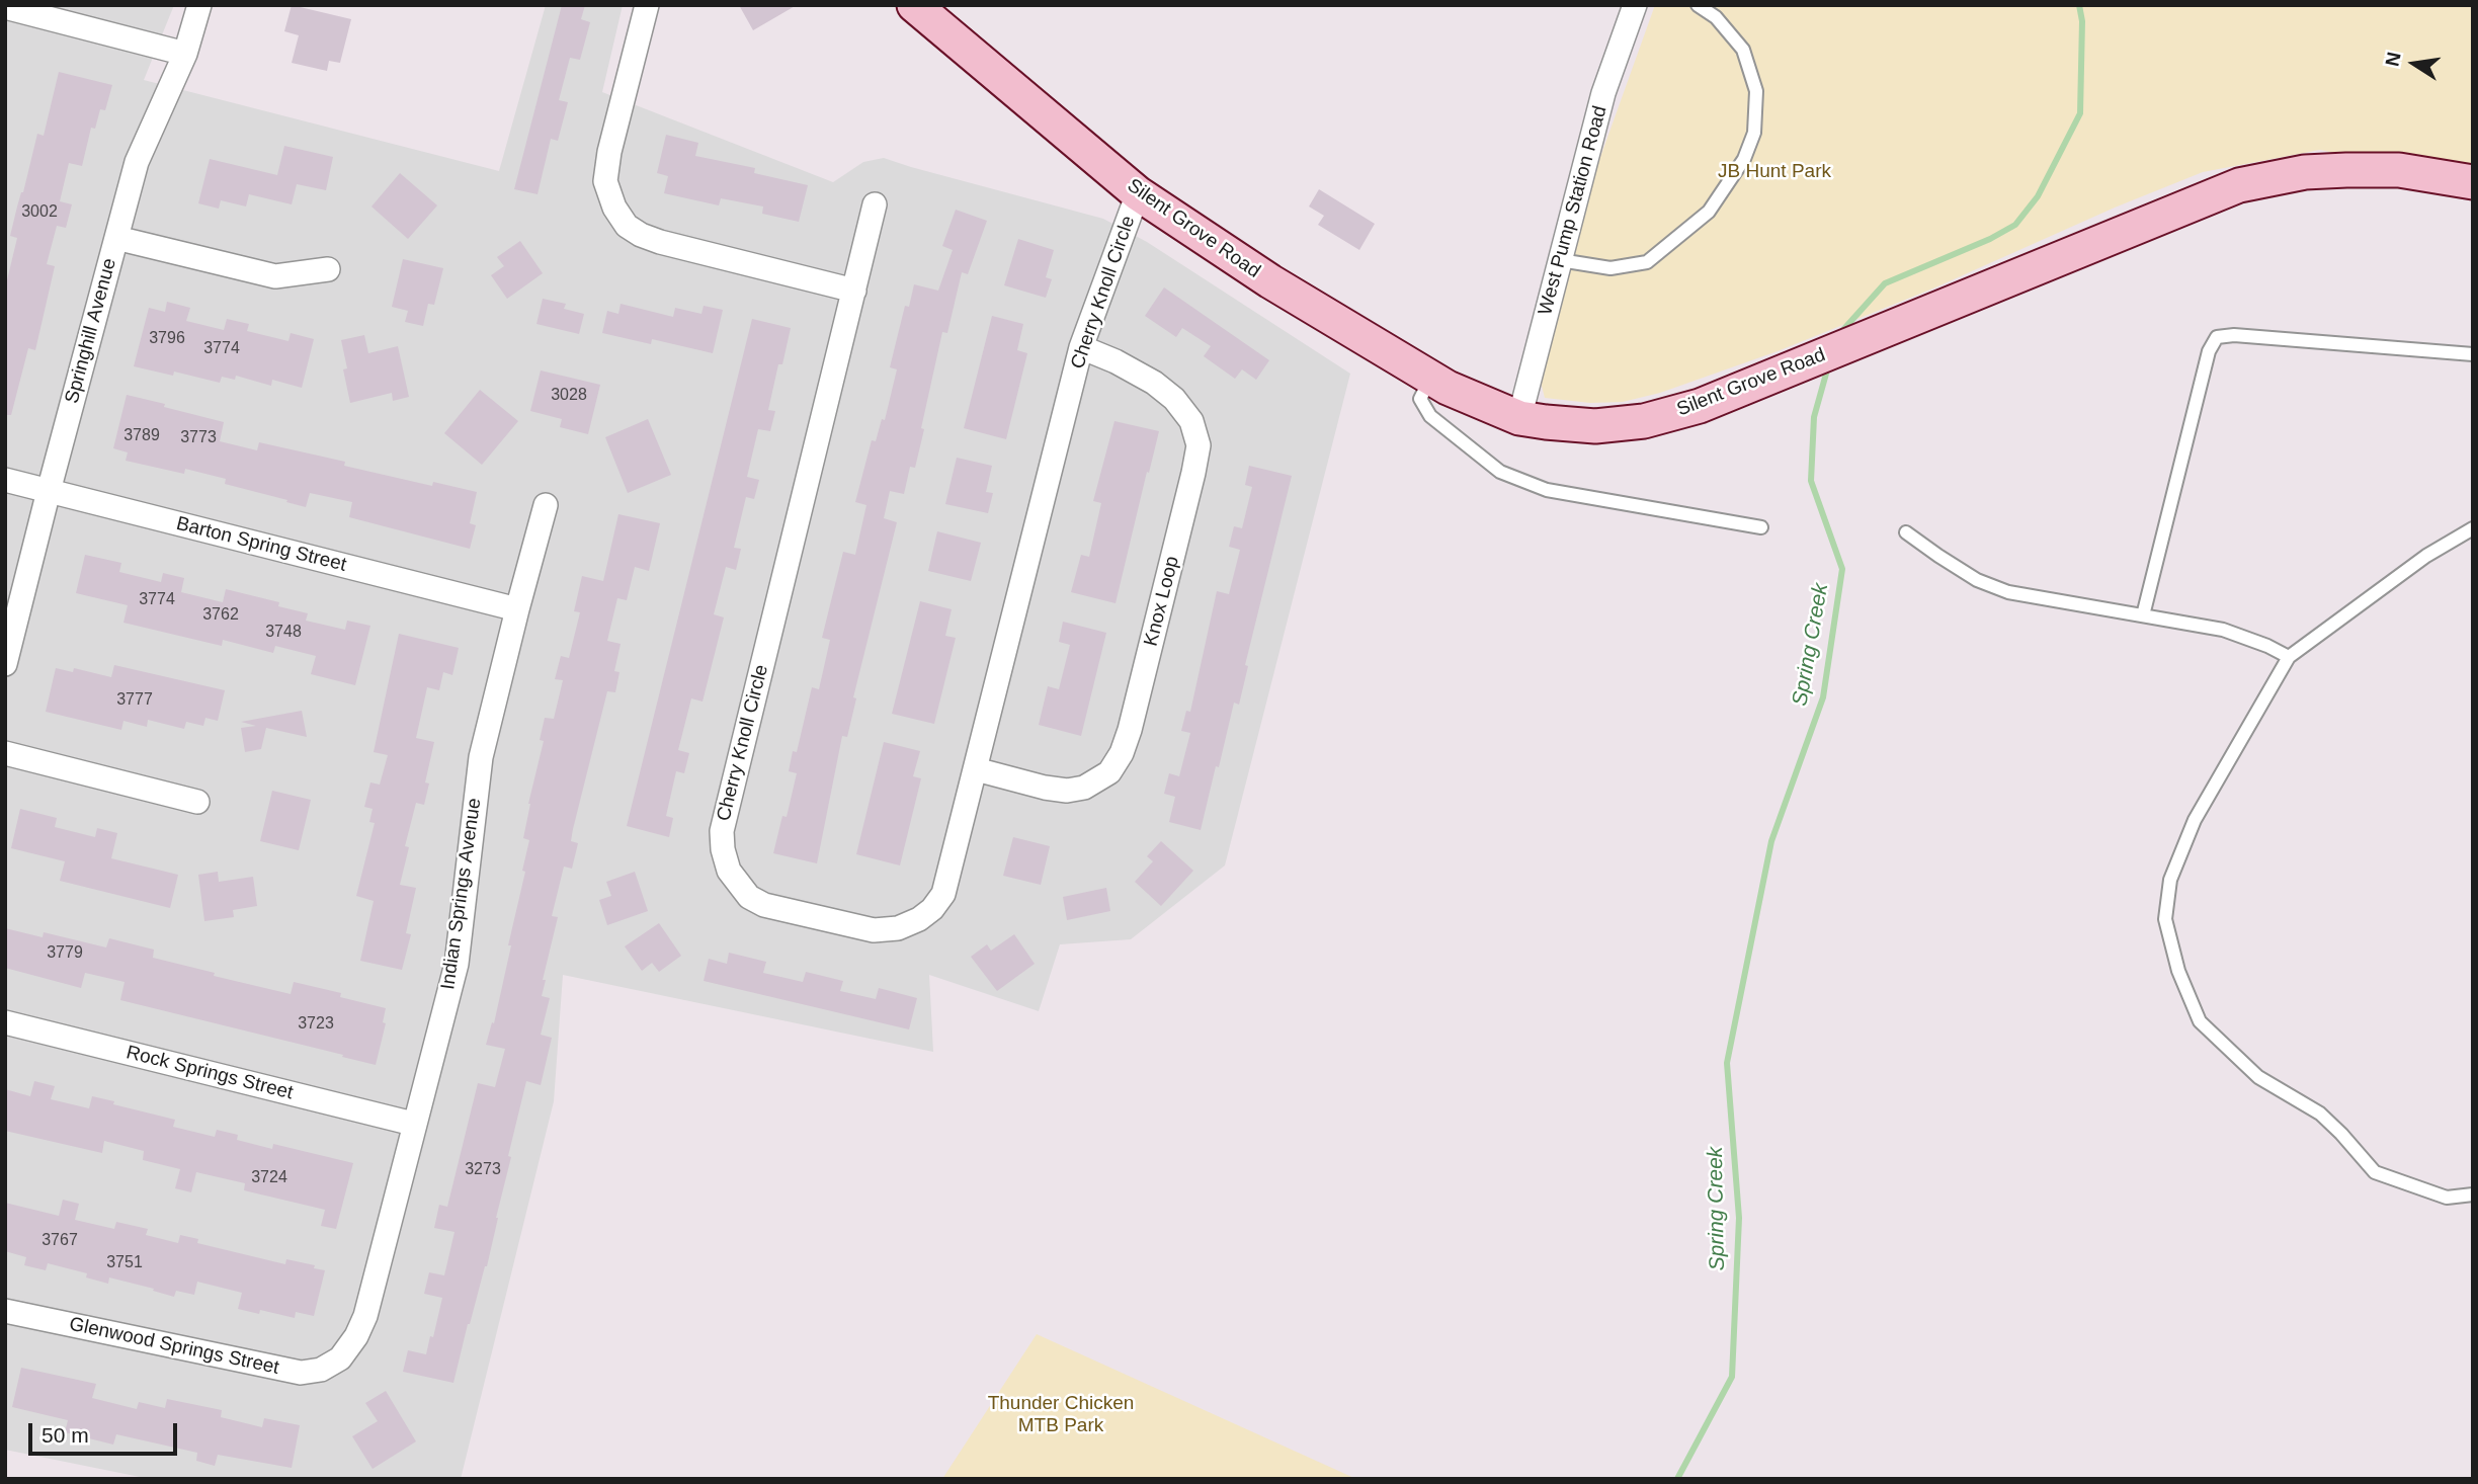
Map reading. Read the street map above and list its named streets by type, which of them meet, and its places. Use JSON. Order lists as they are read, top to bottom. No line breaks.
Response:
{"streets":{"street":["West Pump Station Road","Silent Grove Road","Cherry Knoll Circle","Springhill Avenue","Barton Spring Street","Knox Loop","Indian Springs Avenue","Rock Springs Street","Glenwood Springs Street"]},"crossings":[["West Pump Station Road","Silent Grove Road"],["Silent Grove Road","Cherry Knoll Circle"],["Cherry Knoll Circle","Knox Loop"],["Springhill Avenue","Barton Spring Street"],["Barton Spring Street","Indian Springs Avenue"],["Indian Springs Avenue","Rock Springs Street"],["Indian Springs Avenue","Glenwood Springs Street"]],"water":["Spring Creek"],"parks":["JB Hunt Park","Thunder Chicken MTB Park"],"house_numbers":["3002","3796","3774","3028","3789","3773","3774","3762","3748","3777","3779","3723","3273","3724","3767","3751"],"scale_bar":"50 m","north":"left"}
